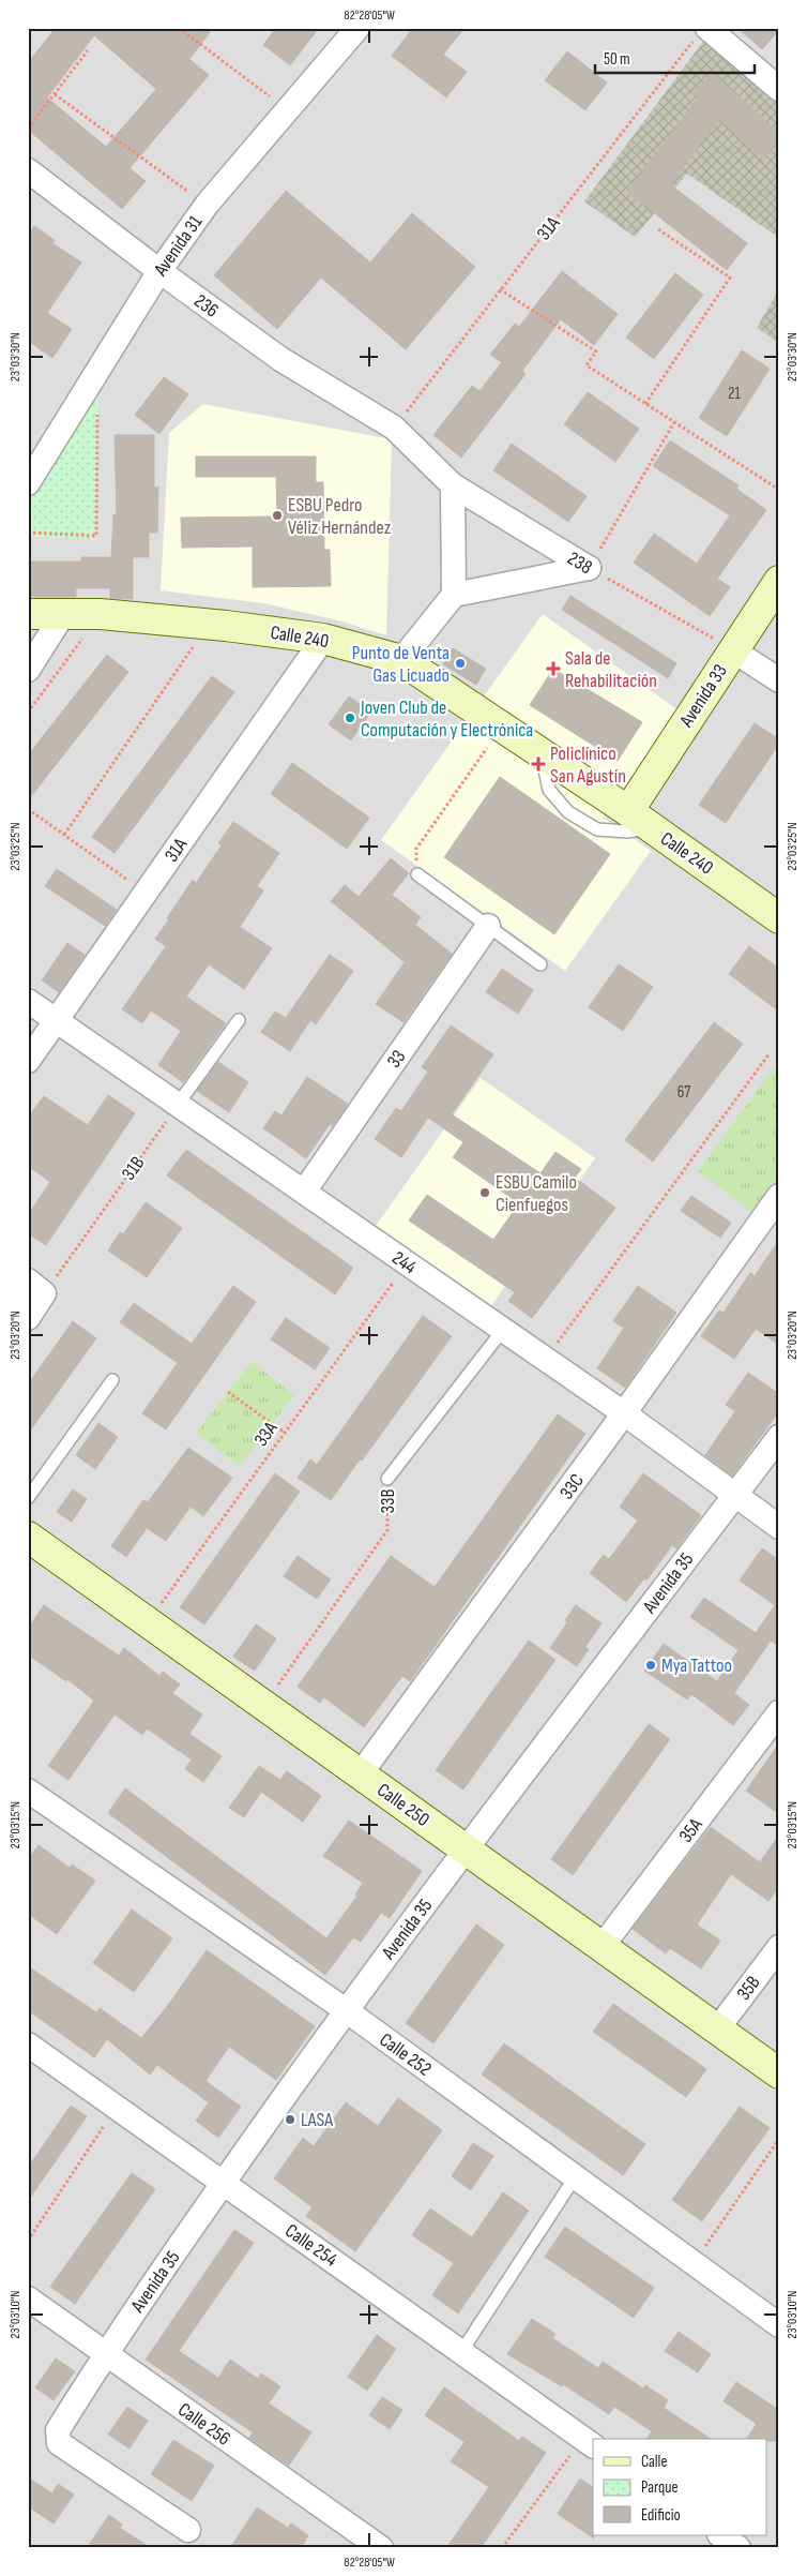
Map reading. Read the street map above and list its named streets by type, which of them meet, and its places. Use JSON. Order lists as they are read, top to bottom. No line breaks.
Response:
{"streets":{"street":["31A","Avenida 31","236","238","Calle 240","Avenida 33","33","244","33C","Avenida 35","Calle 250","35A","35B","Calle 252","Calle 254","Calle 256"],"lane":["33B"],"path":["31B","33A"]},"crossings":[["31A","236"],["31A","238"],["31A","Calle 240"],["31A","244"],["Avenida 31","236"],["236","238"],["238","Avenida 33"],["Calle 240","Avenida 33"],["33","244"],["31B","244"],["244","33A"],["244","33C"],["244","33B"],["244","Avenida 35"],["33A","Calle 250"],["33C","Calle 250"],["33B","Calle 250"],["Avenida 35","Calle 250"],["Avenida 35","Calle 252"],["Avenida 35","Calle 254"],["Avenida 35","Calle 256"],["Calle 250","35A"],["Calle 250","35B"]],"places":{"other":["ESBU Pedro Véliz Hernández","Punto de Venta Gas Licuado","Joven Club de Computación y Electrónica","ESBU Camilo Cienfuegos","Mya Tattoo","LASA"],"health":["Sala de Rehabilitación","Policlínico San Agustín"]},"house_numbers":["21","67"],"legend":["Calle","Parque","Edificio"],"scale_bar":"50 m","coordinates":["82°28'05\"W","23°03'30\"N","23°03'25\"N","23°03'20\"N","23°03'15\"N","23°03'10\"N"]}
